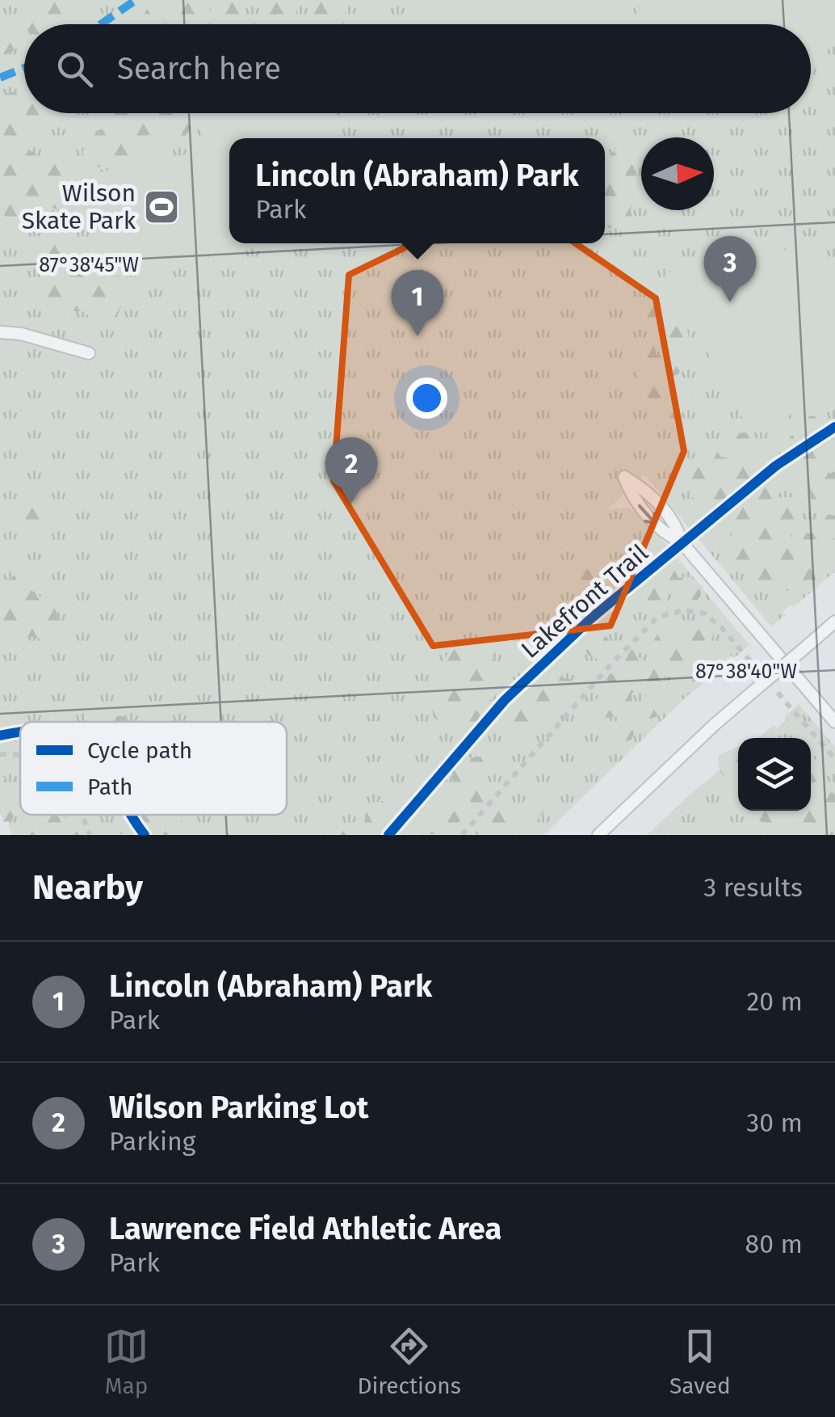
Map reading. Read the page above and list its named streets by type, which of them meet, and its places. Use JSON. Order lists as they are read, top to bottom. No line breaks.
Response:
{"streets":{"cycle path":["Lakefront Trail"]},"places":{"sports":["Wilson Skate Park"]},"legend":["Cycle path","Path"],"north":"right","page":{"search":"Search here","popup":["Lincoln (Abraham) Park","Park"],"pins":["3","1","2"],"heading":["Nearby","3 results"],"list":[{"mark":"1","name":"Lincoln (Abraham) Park","note":"Park","value":"20 m"},{"mark":"2","name":"Wilson Parking Lot","note":"Parking","value":"30 m"},{"mark":"3","name":"Lawrence Field Athletic Area","note":"Park","value":"80 m"}],"nav":["Map","Directions","Saved"]},"coordinates":["87°38'45\"W","87°38'40\"W"]}
